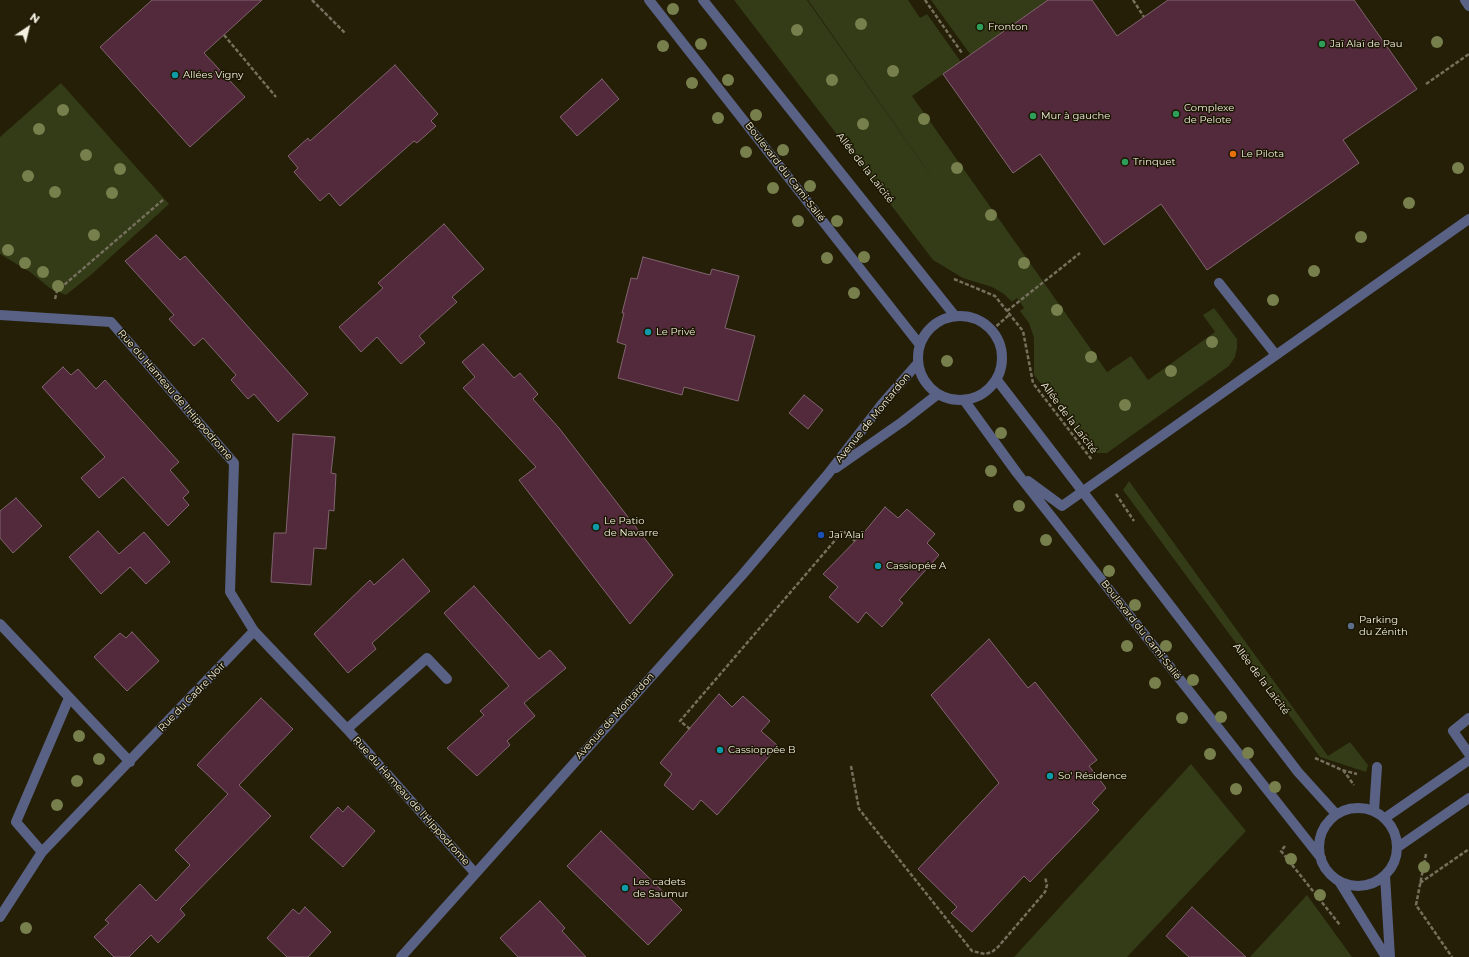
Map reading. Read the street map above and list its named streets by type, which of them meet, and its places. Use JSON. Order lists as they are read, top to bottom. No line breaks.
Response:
{"streets":{"street":["Boulevard du Cami-Salié","Rue du Hameau de l'Hippodrome","Avenue de Montardon","Rue du Cadre Noir"],"path":["Allée de la Laïcité"]},"crossings":[["Boulevard du Cami-Salié","Avenue de Montardon"],["Rue du Hameau de l'Hippodrome","Avenue de Montardon"],["Rue du Hameau de l'Hippodrome","Rue du Cadre Noir"]],"places":["Fronton","Jaï Alaï de Pau","Allées Vigny","Complexe de Pelote","Mur à gauche","Le Pilota","Trinquet","Le Privé","Le Patio de Navarre","Jaï Alaï","Cassiopée A","Parking du Zénith","Cassioppée B","So' Résidence","Les cadets de Saumur"],"north":"top right"}
